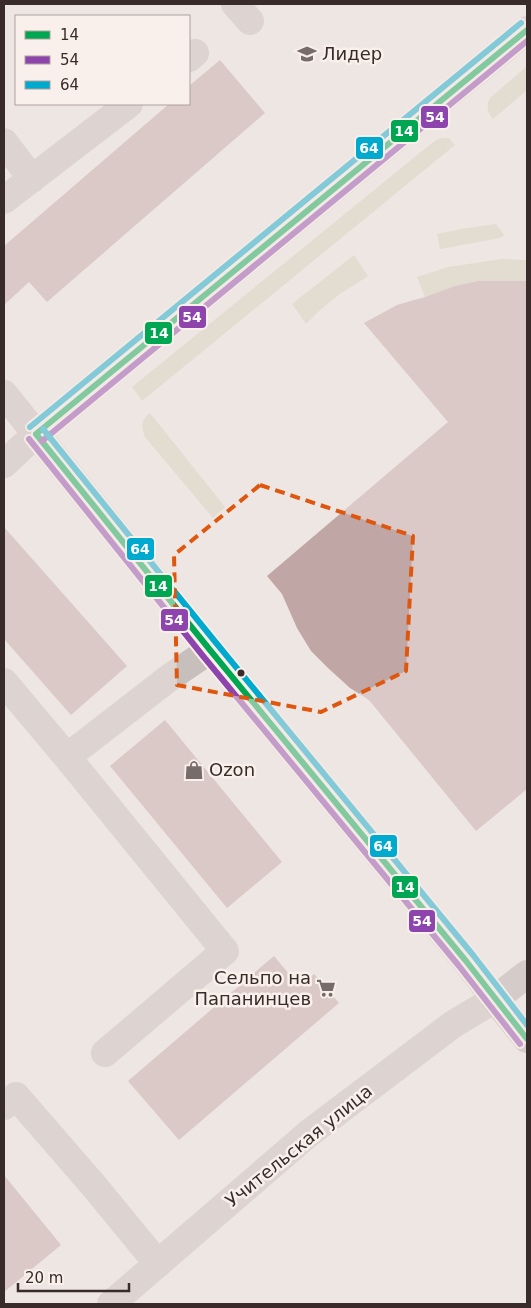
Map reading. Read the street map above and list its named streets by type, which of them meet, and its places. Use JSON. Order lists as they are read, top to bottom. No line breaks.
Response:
{"streets":{"street":["Учительская улица"]},"places":{"school or university":["Лидер"],"shop":["Ozon"],"supermarket":["Сельпо на Папанинцев"]},"lines":["transit line 64","transit line 14","transit line 54"],"legend":["14","54","64"],"scale_bar":"20 m"}
